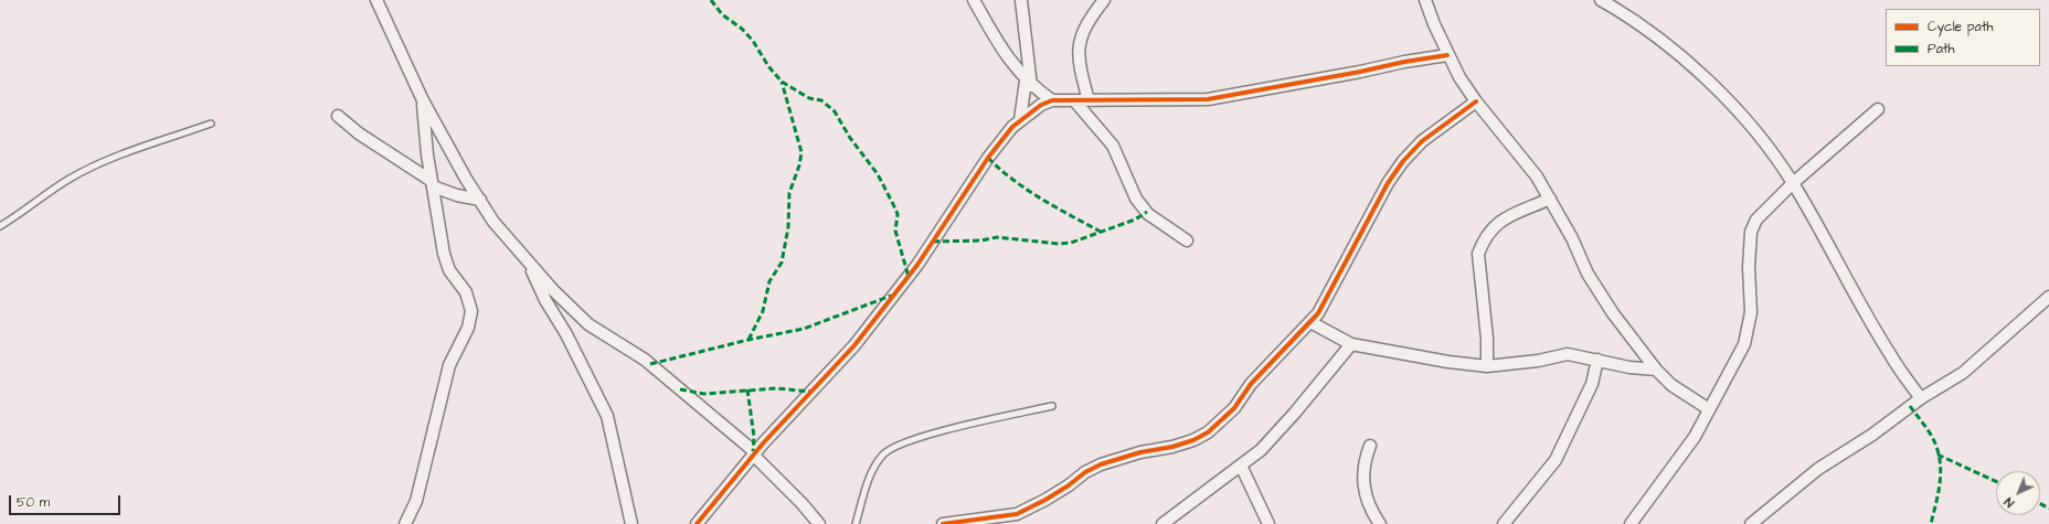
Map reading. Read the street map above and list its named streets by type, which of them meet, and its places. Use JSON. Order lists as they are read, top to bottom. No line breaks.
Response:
{"legend":["Cycle path","Path"],"scale_bar":"50 m","north":"bottom left"}
